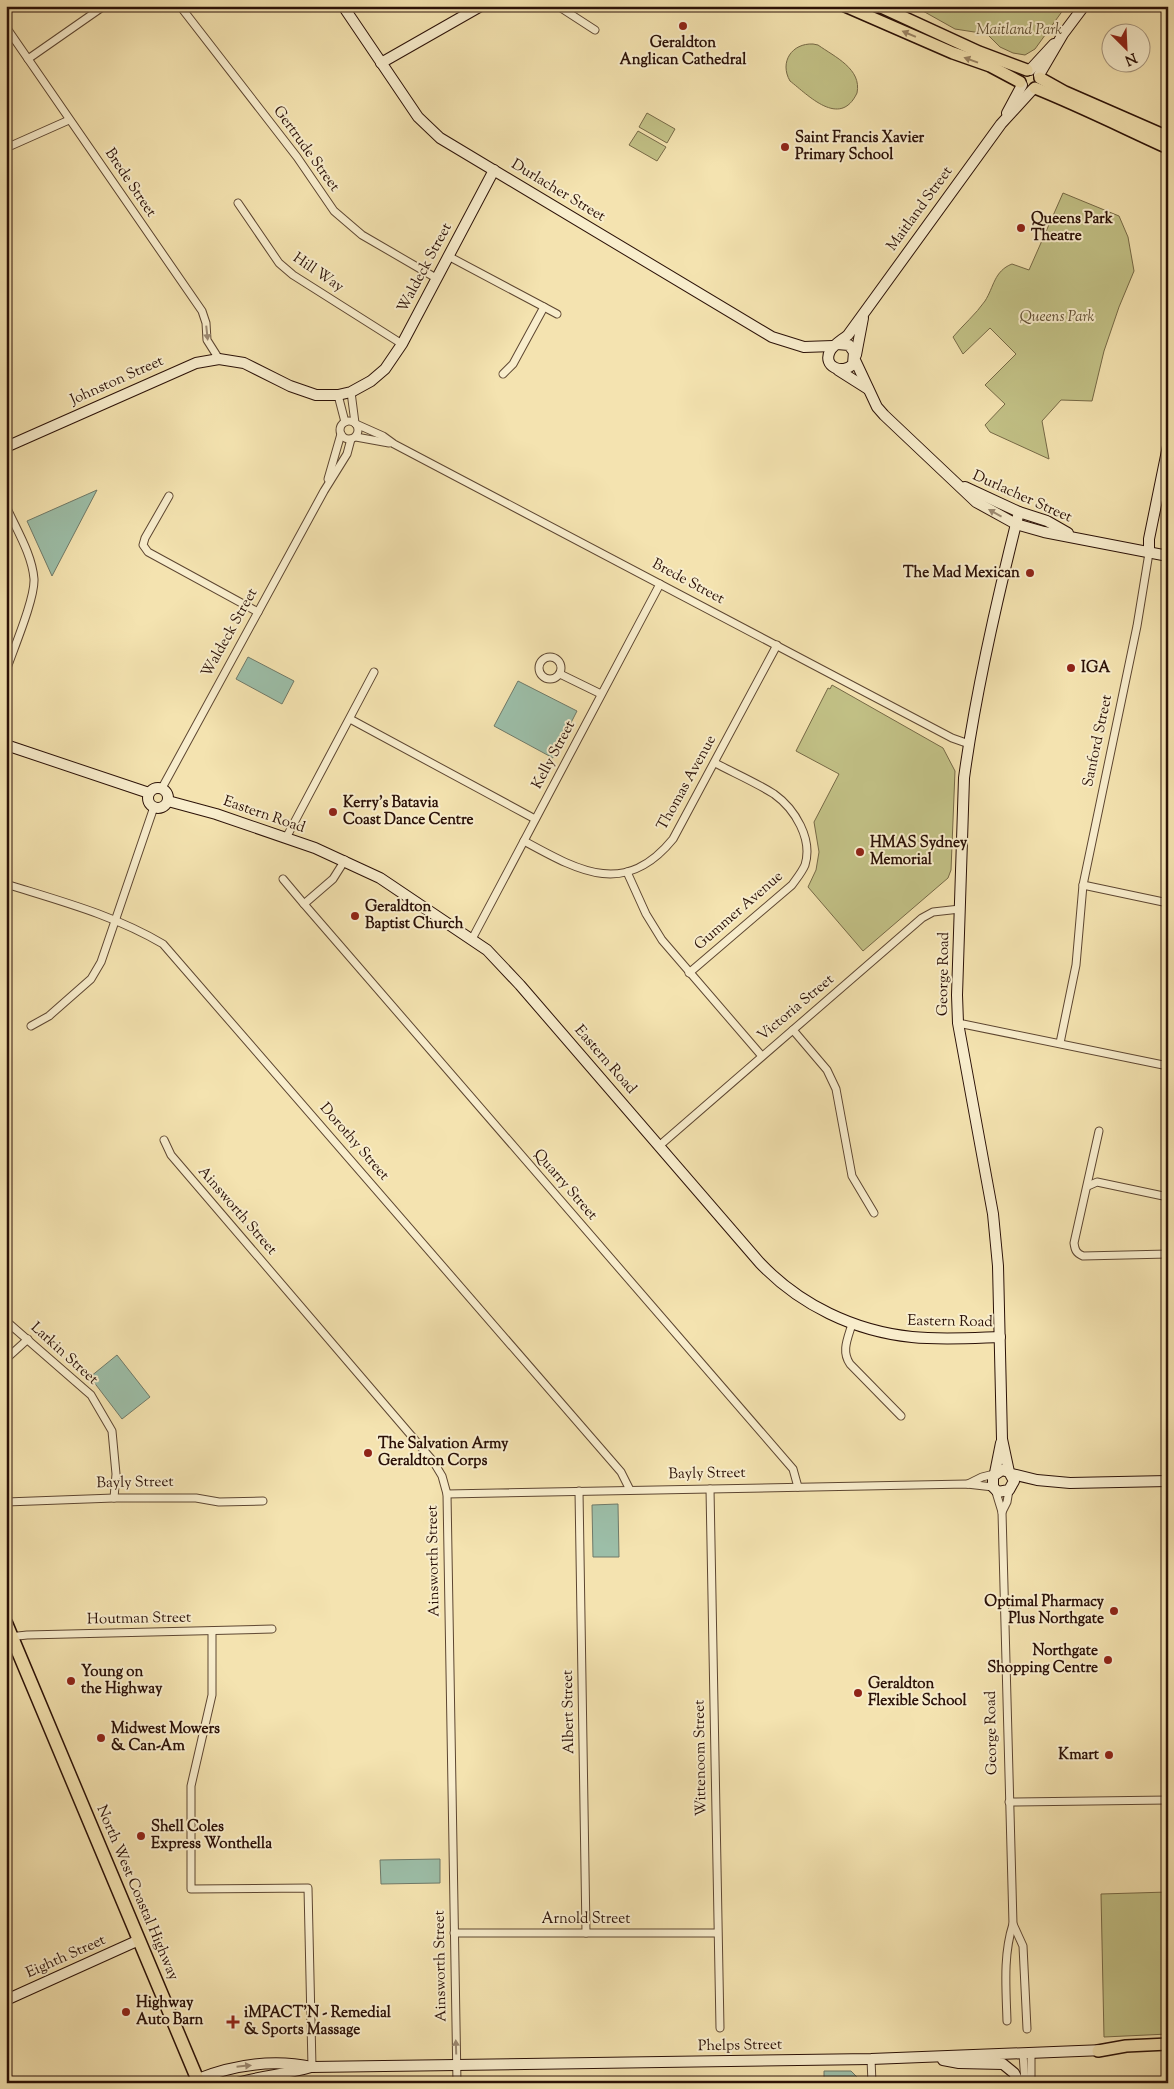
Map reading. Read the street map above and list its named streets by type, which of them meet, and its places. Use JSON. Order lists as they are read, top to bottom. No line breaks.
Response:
{"streets":{"highway":["North West Coastal Highway"],"main road":["Durlacher Street","Maitland Street","Waldeck Street","Johnston Street","Sanford Street","Eastern Road","George Road","Eighth Street","Phelps Street"],"street":["Gertrude Street","Brede Street","Hill Way","Kelly Street","Thomas Avenue","Gummer Avenue","Victoria Street","Dorothy Street","Quarry Street","Ainsworth Street","Larkin Street","Bayly Street","Houtman Street","Albert Street","Wittenoom Street","Arnold Street"]},"crossings":[["Gertrude Street","Waldeck Street"],["Brede Street","Waldeck Street"],["Brede Street","Johnston Street"],["Brede Street","Kelly Street"],["Brede Street","Thomas Avenue"],["Brede Street","George Road"],["Durlacher Street","Maitland Street"],["Durlacher Street","Waldeck Street"],["Durlacher Street","Sanford Street"],["Durlacher Street","George Road"],["Waldeck Street","Hill Way"],["Waldeck Street","Eastern Road"],["Kelly Street","Thomas Avenue"],["Kelly Street","Eastern Road"],["Thomas Avenue","Gummer Avenue"],["Eastern Road","George Road"],["Eastern Road","Victoria Street"],["George Road","Victoria Street"],["George Road","Bayly Street"],["Dorothy Street","Bayly Street"],["Quarry Street","Bayly Street"],["Ainsworth Street","Bayly Street"],["Ainsworth Street","Arnold Street"],["Ainsworth Street","Phelps Street"],["Larkin Street","Bayly Street"],["Bayly Street","Albert Street"],["Bayly Street","Wittenoom Street"],["Houtman Street","North West Coastal Highway"],["Albert Street","Arnold Street"],["Wittenoom Street","Arnold Street"],["North West Coastal Highway","Eighth Street"],["North West Coastal Highway","Phelps Street"]],"parks":["Maitland Park","Queens Park"],"places":{"other":["Geraldton Anglican Cathedral","Saint Francis Xavier Primary School","Queens Park Theatre","The Mad Mexican","IGA","Kerry's Batavia Coast Dance Centre","HMAS Sydney Memorial","Geraldton Baptist Church","The Salvation Army Geraldton Corps","Optimal Pharmacy Plus Northgate","Northgate Shopping Centre","Young on the Highway","Geraldton Flexible School","Midwest Mowers & Can-Am","Kmart","Shell Coles Express Wonthella","Highway Auto Barn"],"health":["iMPACT'N - Remedial & Sports Massage"]},"north":"bottom right"}
